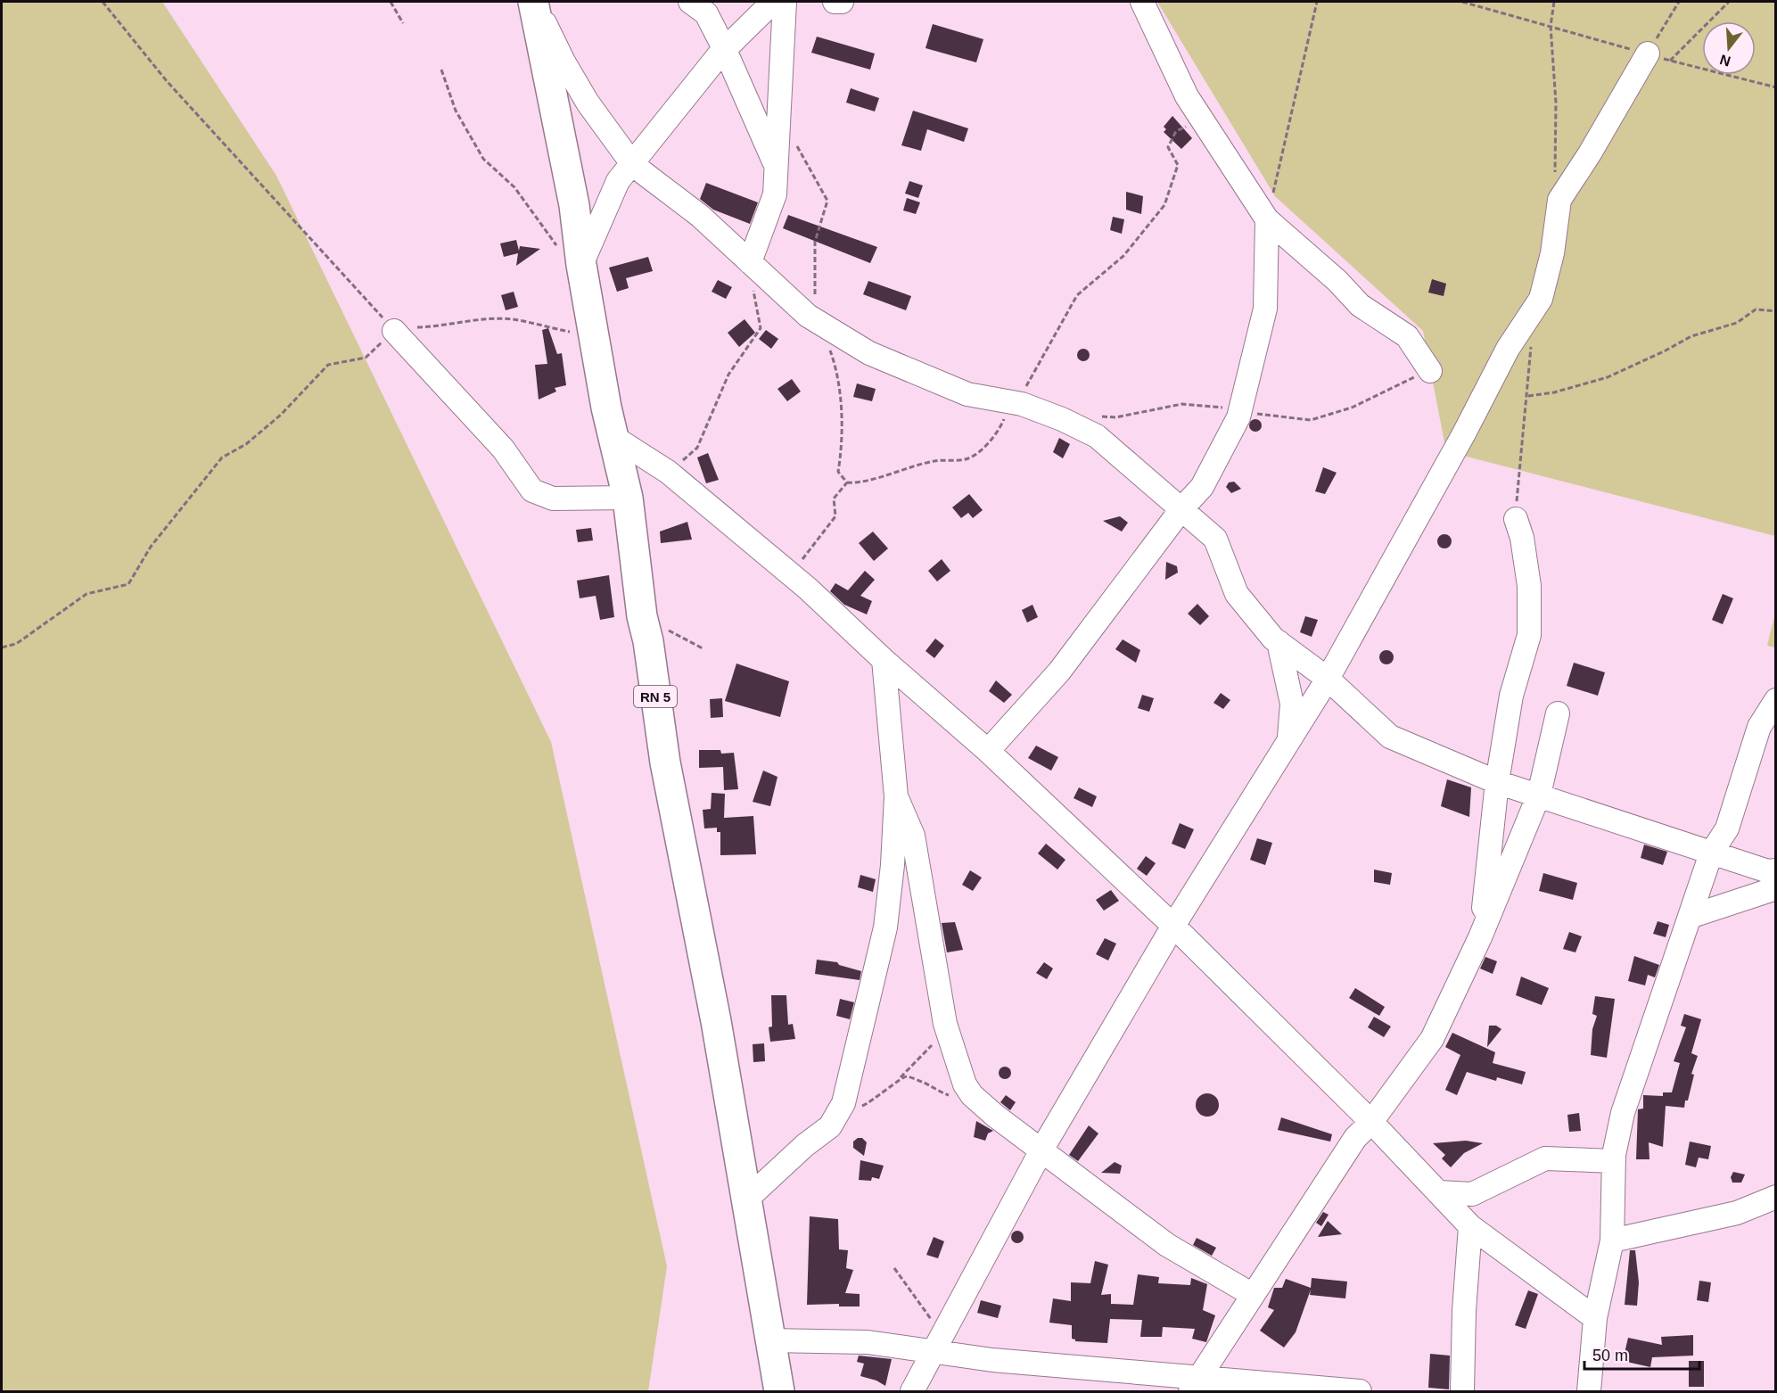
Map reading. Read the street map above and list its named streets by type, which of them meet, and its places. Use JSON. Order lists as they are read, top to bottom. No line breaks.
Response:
{"streets":{"main road":["RN 5"]},"scale_bar":"50 m","north":"bottom"}
